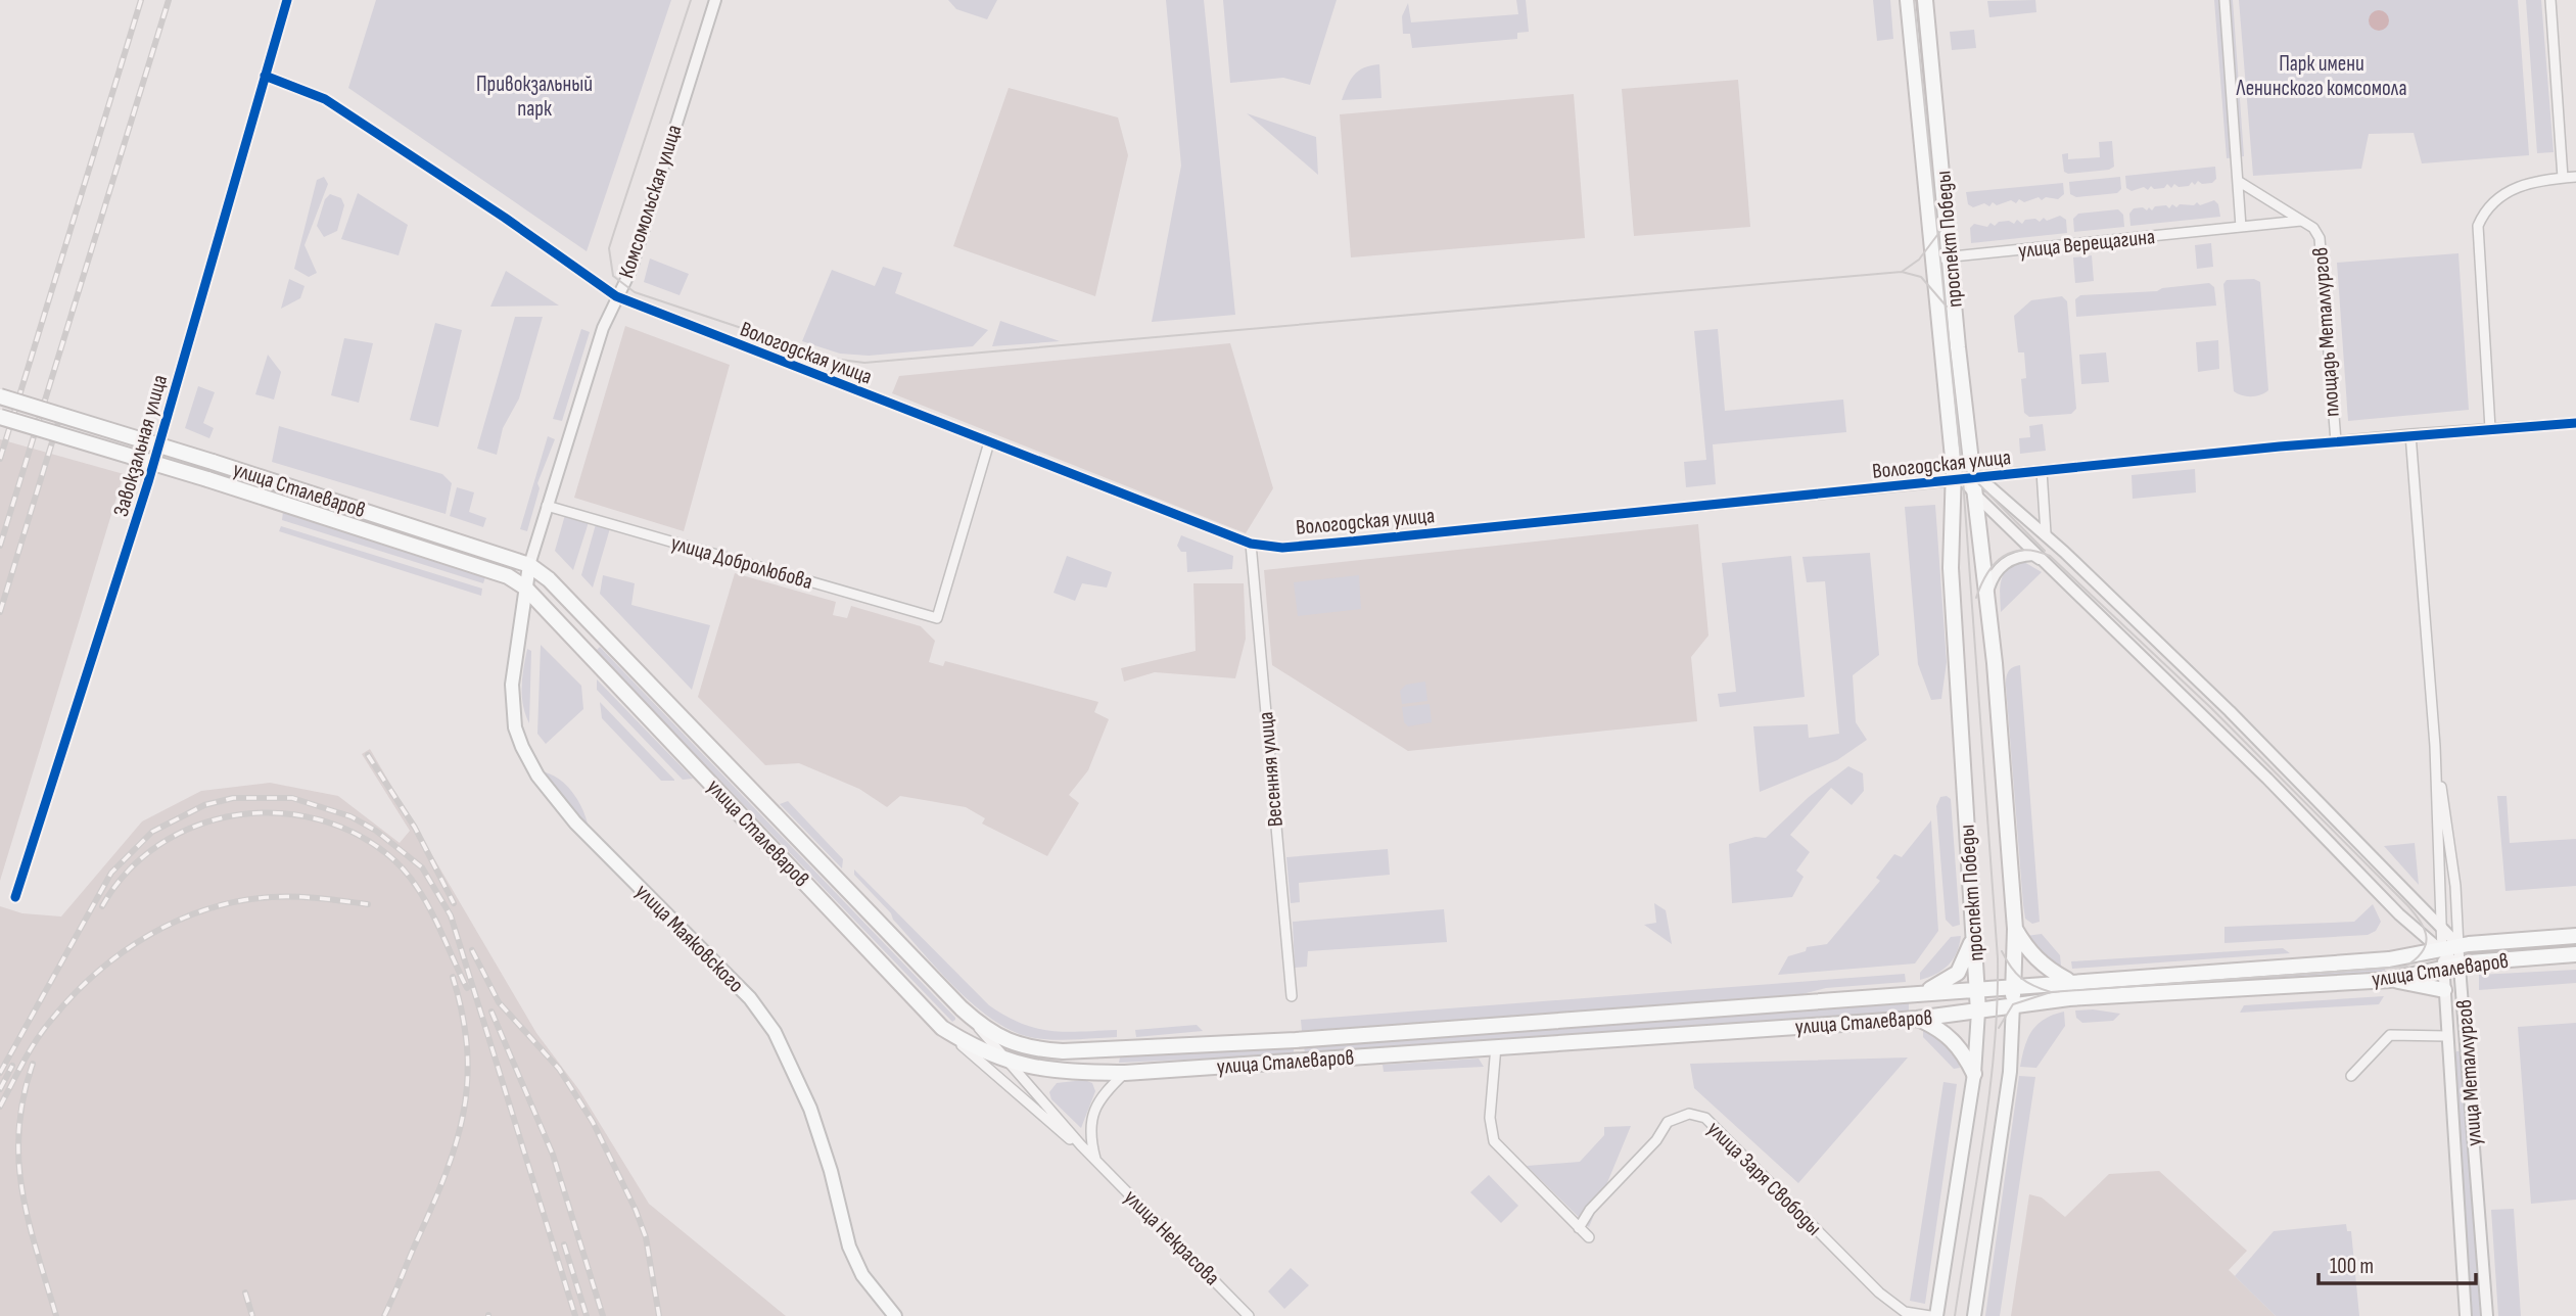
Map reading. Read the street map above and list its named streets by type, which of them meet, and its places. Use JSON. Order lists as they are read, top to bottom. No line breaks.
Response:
{"streets":{"main road":["проспект Победы","улица Сталеваров","улица Маяковского"],"street":["Комсомольская улица","улица Верещагина","площадь Металлургов","Вологодская улица","Завокзальная улица","улица Добролюбова","Весенняя улица","улица Металлургов","улица Заря Свободы","улица Некрасова"]},"crossings":[["Комсомольская улица","Вологодская улица"],["Комсомольская улица","улица Сталеваров"],["Комсомольская улица","улица Добролюбова"],["Комсомольская улица","улица Маяковского"],["проспект Победы","улица Верещагина"],["проспект Победы","Вологодская улица"],["проспект Победы","улица Сталеваров"],["улица Верещагина","площадь Металлургов"],["площадь Металлургов","Вологодская улица"],["Вологодская улица","Завокзальная улица"],["Вологодская улица","улица Добролюбова"],["Вологодская улица","Весенняя улица"],["Вологодская улица","улица Металлургов"],["улица Сталеваров","улица Маяковского"],["улица Сталеваров","улица Металлургов"]],"parks":["Парк имени Ленинского комсомола","Привокзальный парк"],"scale_bar":"100 m"}
